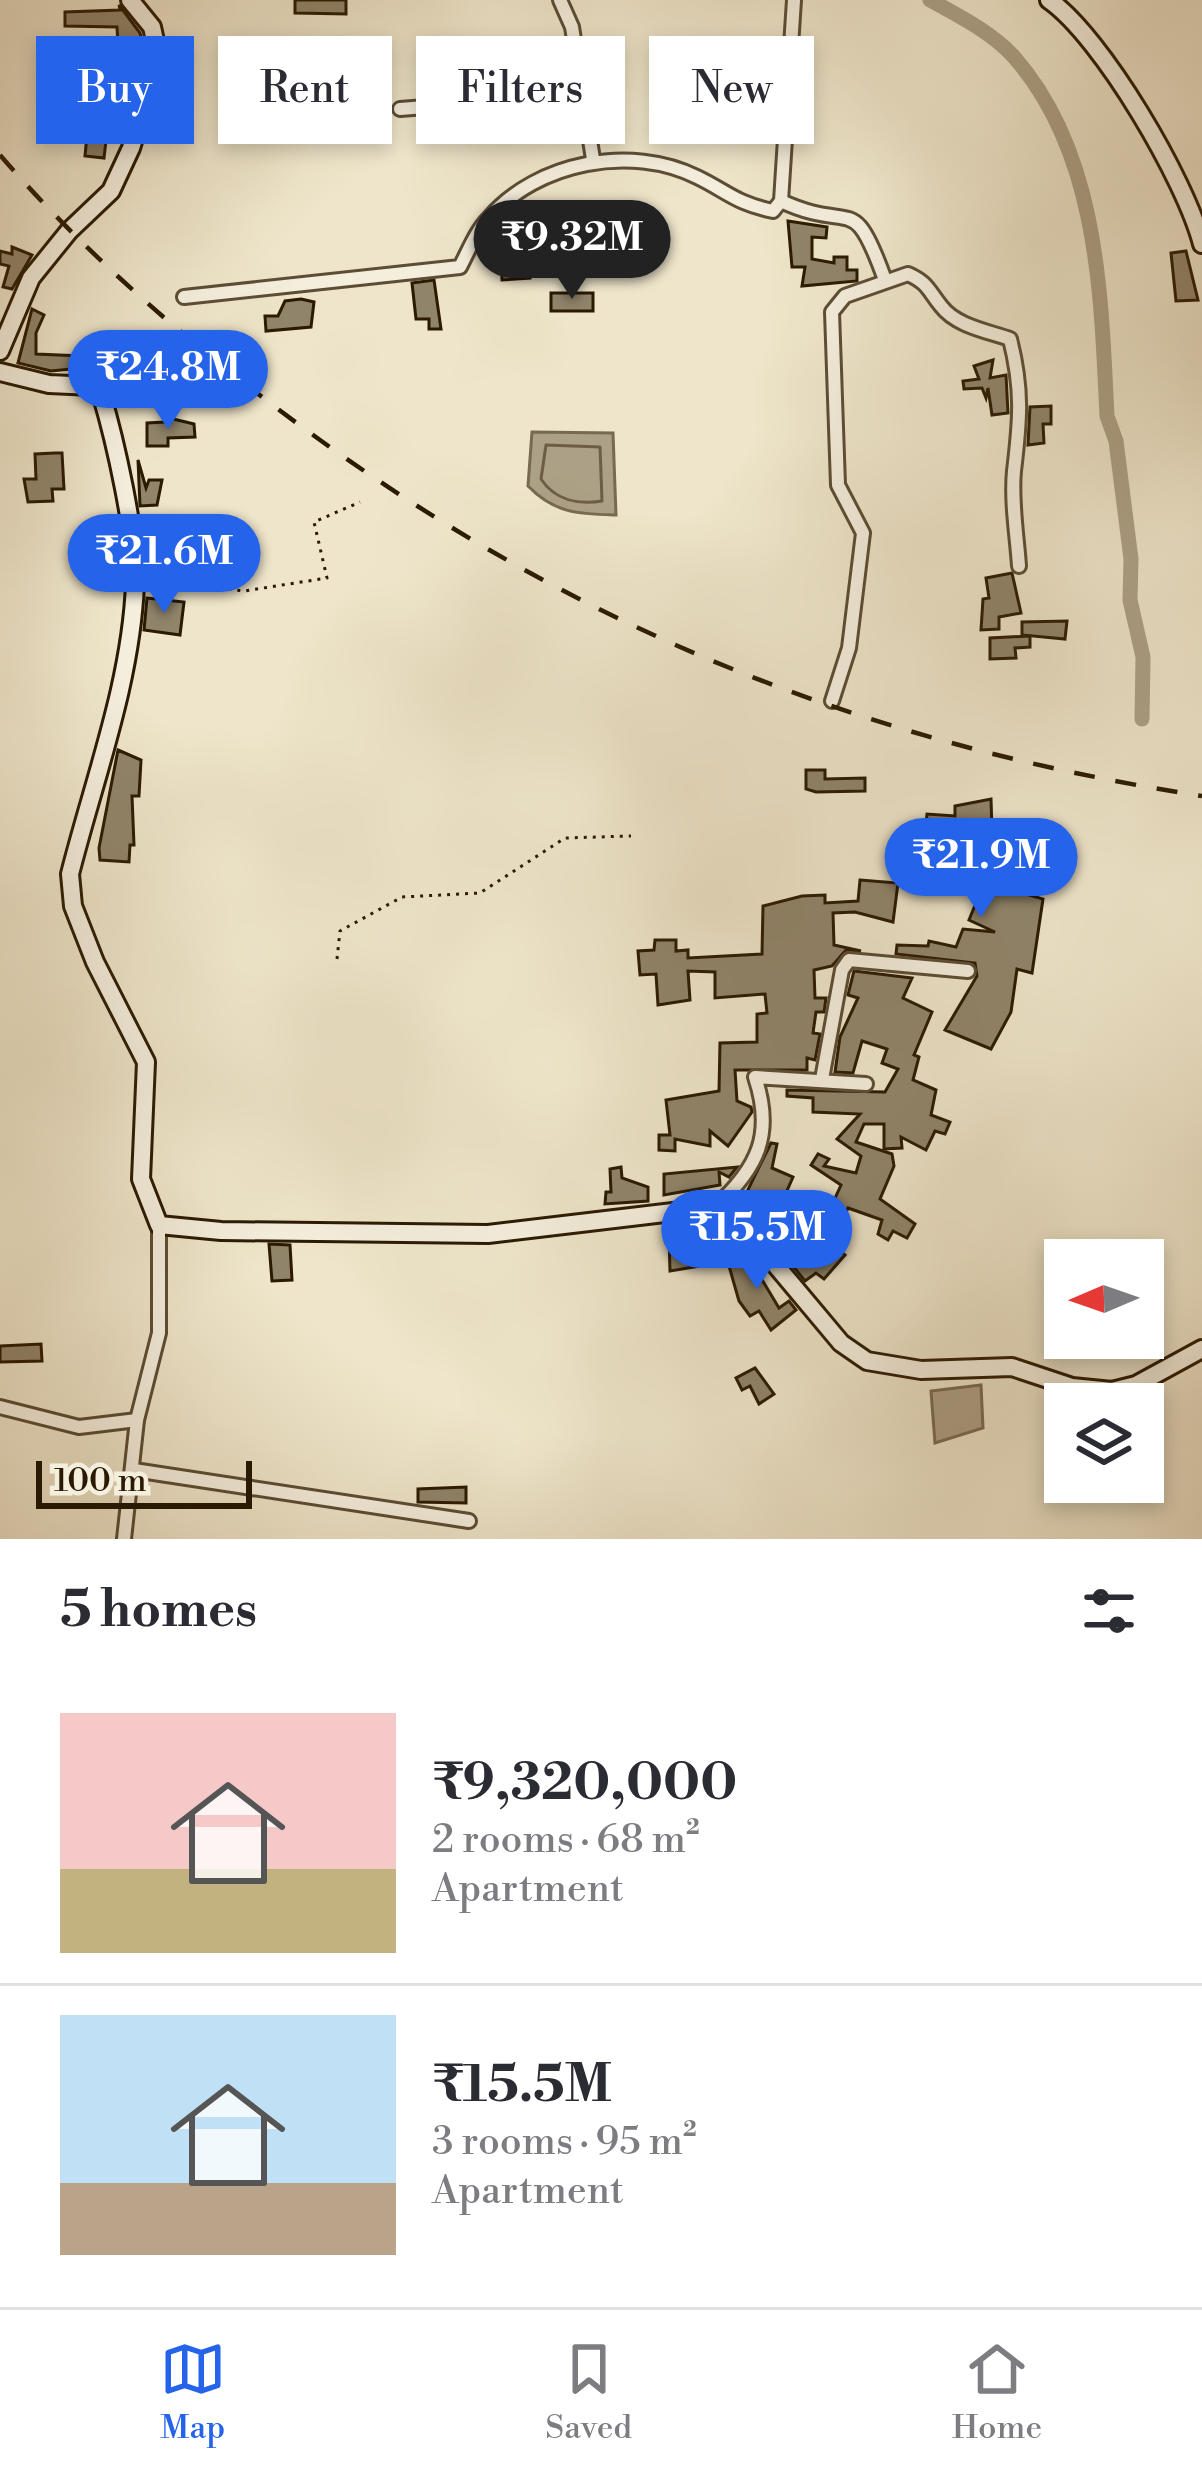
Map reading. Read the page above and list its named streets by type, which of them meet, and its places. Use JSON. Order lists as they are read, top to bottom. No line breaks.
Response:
{"scale_bar":"100 m","north":"left","page":{"chip":["Buy","Rent","Filters","New"],"price":["₹9.32M","₹24.8M","₹21.6M","₹21.9M","₹15.5M"],"scale":"100 m","heading":"5 homes","list":[{"name":"₹9,320,000","note":"2 rooms · 68 m² · Apartment"},{"name":"₹15.5M","note":"3 rooms · 95 m² · Apartment"}],"tabs":["Map","Saved","Home"]}}
